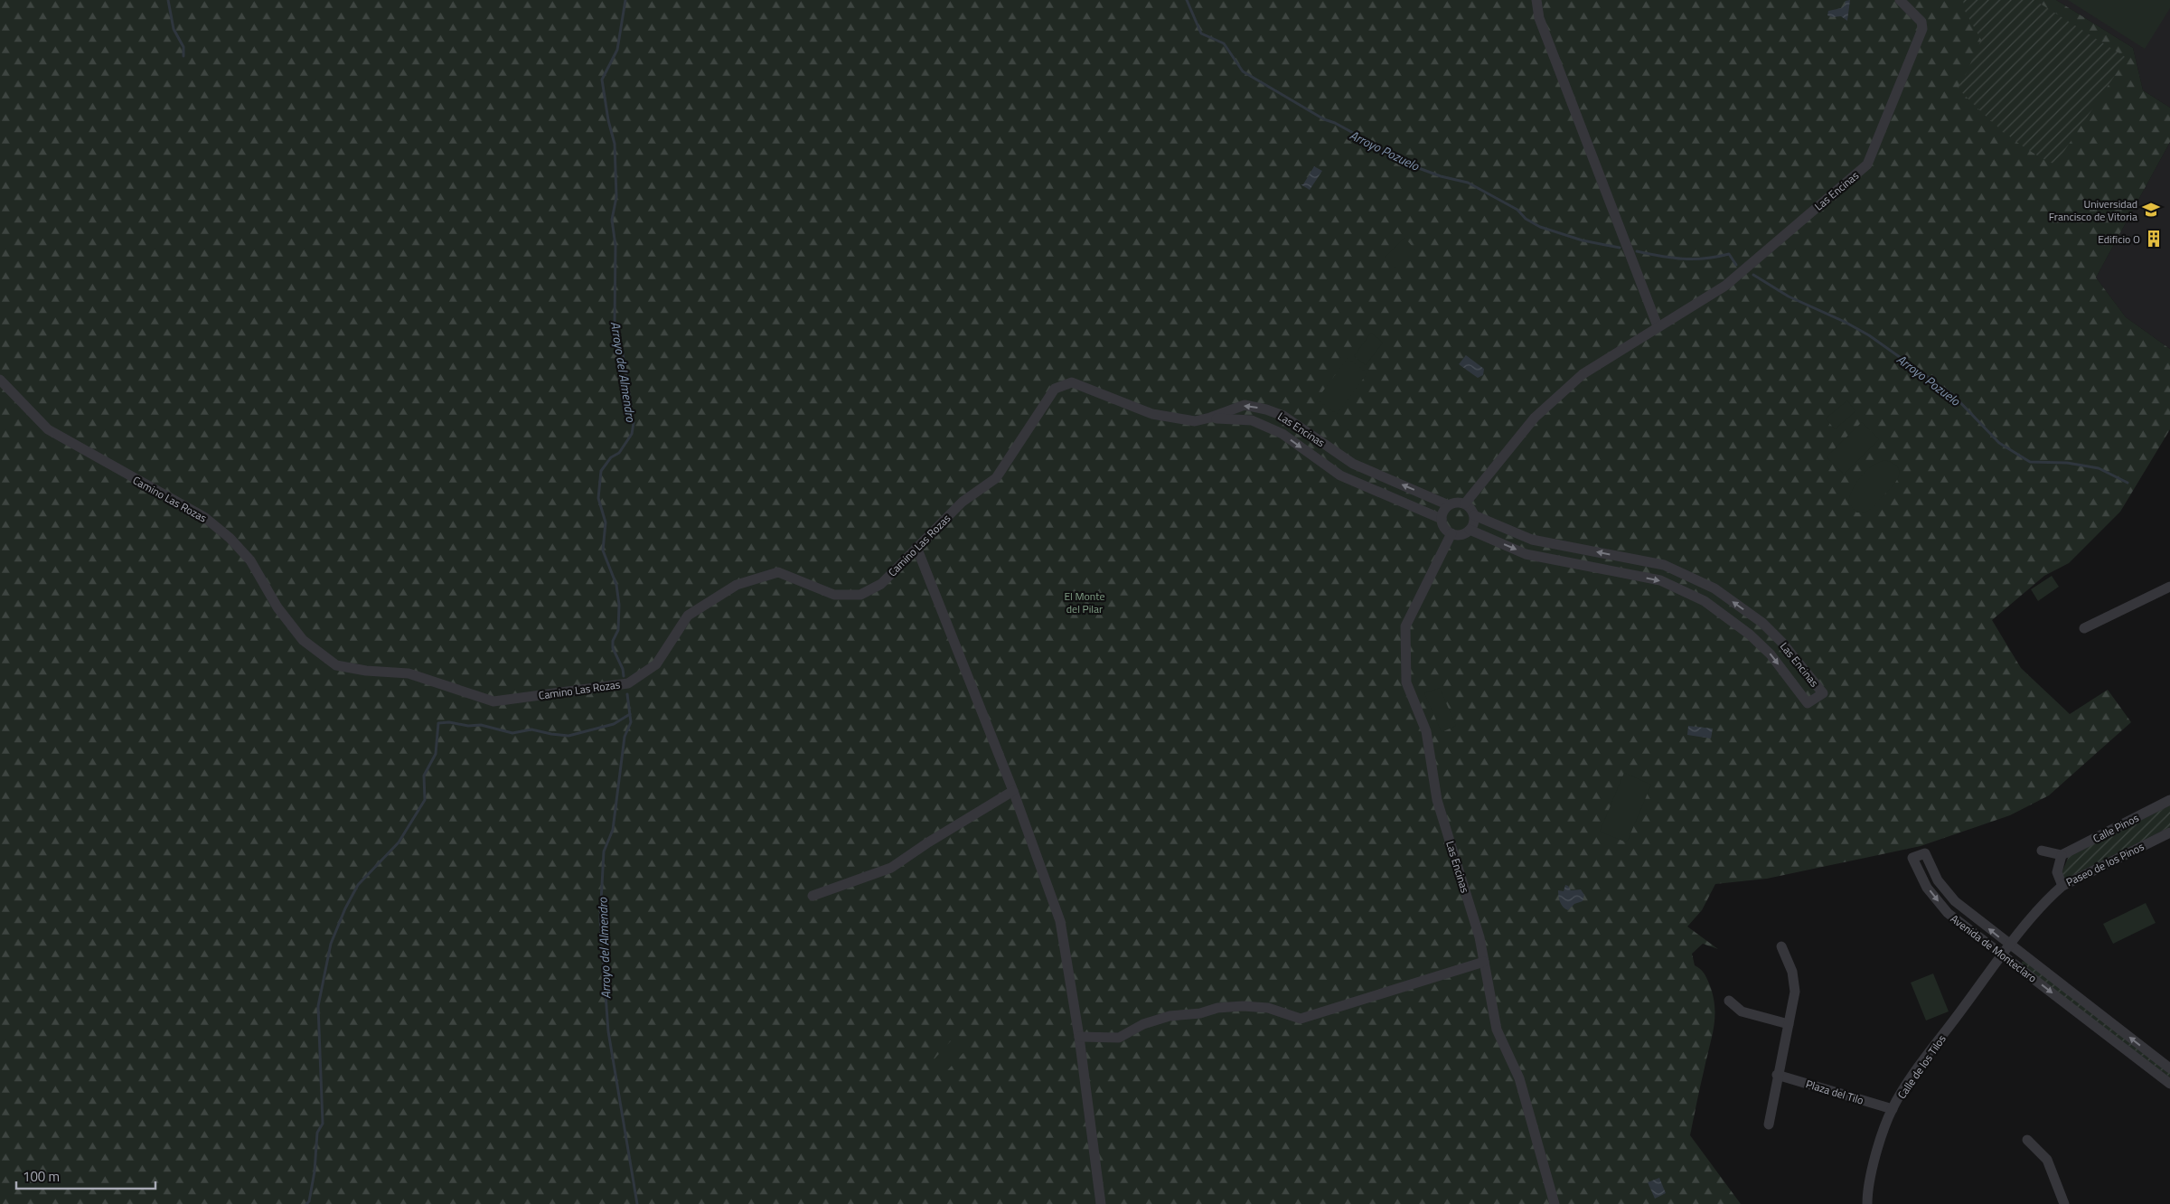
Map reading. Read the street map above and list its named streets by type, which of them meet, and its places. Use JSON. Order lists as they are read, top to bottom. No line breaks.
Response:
{"streets":{"street":["Las Encinas","Camino Las Rozas","Calle Pinos","Paseo de los Pinos","Avenida de Monteclaro","Calle de los Tilos","Plaza del Tilo"]},"crossings":[["Las Encinas","Camino Las Rozas"],["Paseo de los Pinos","Avenida de Monteclaro"],["Paseo de los Pinos","Calle de los Tilos"],["Avenida de Monteclaro","Calle de los Tilos"],["Calle de los Tilos","Plaza del Tilo"]],"water":["Arroyo Pozuelo","Arroyo del Almendro"],"parks":["El Monte del Pilar"],"places":{"school or university":["Universidad Francisco de Vitoria"],"building":["Edificio O"]},"scale_bar":"100 m"}
